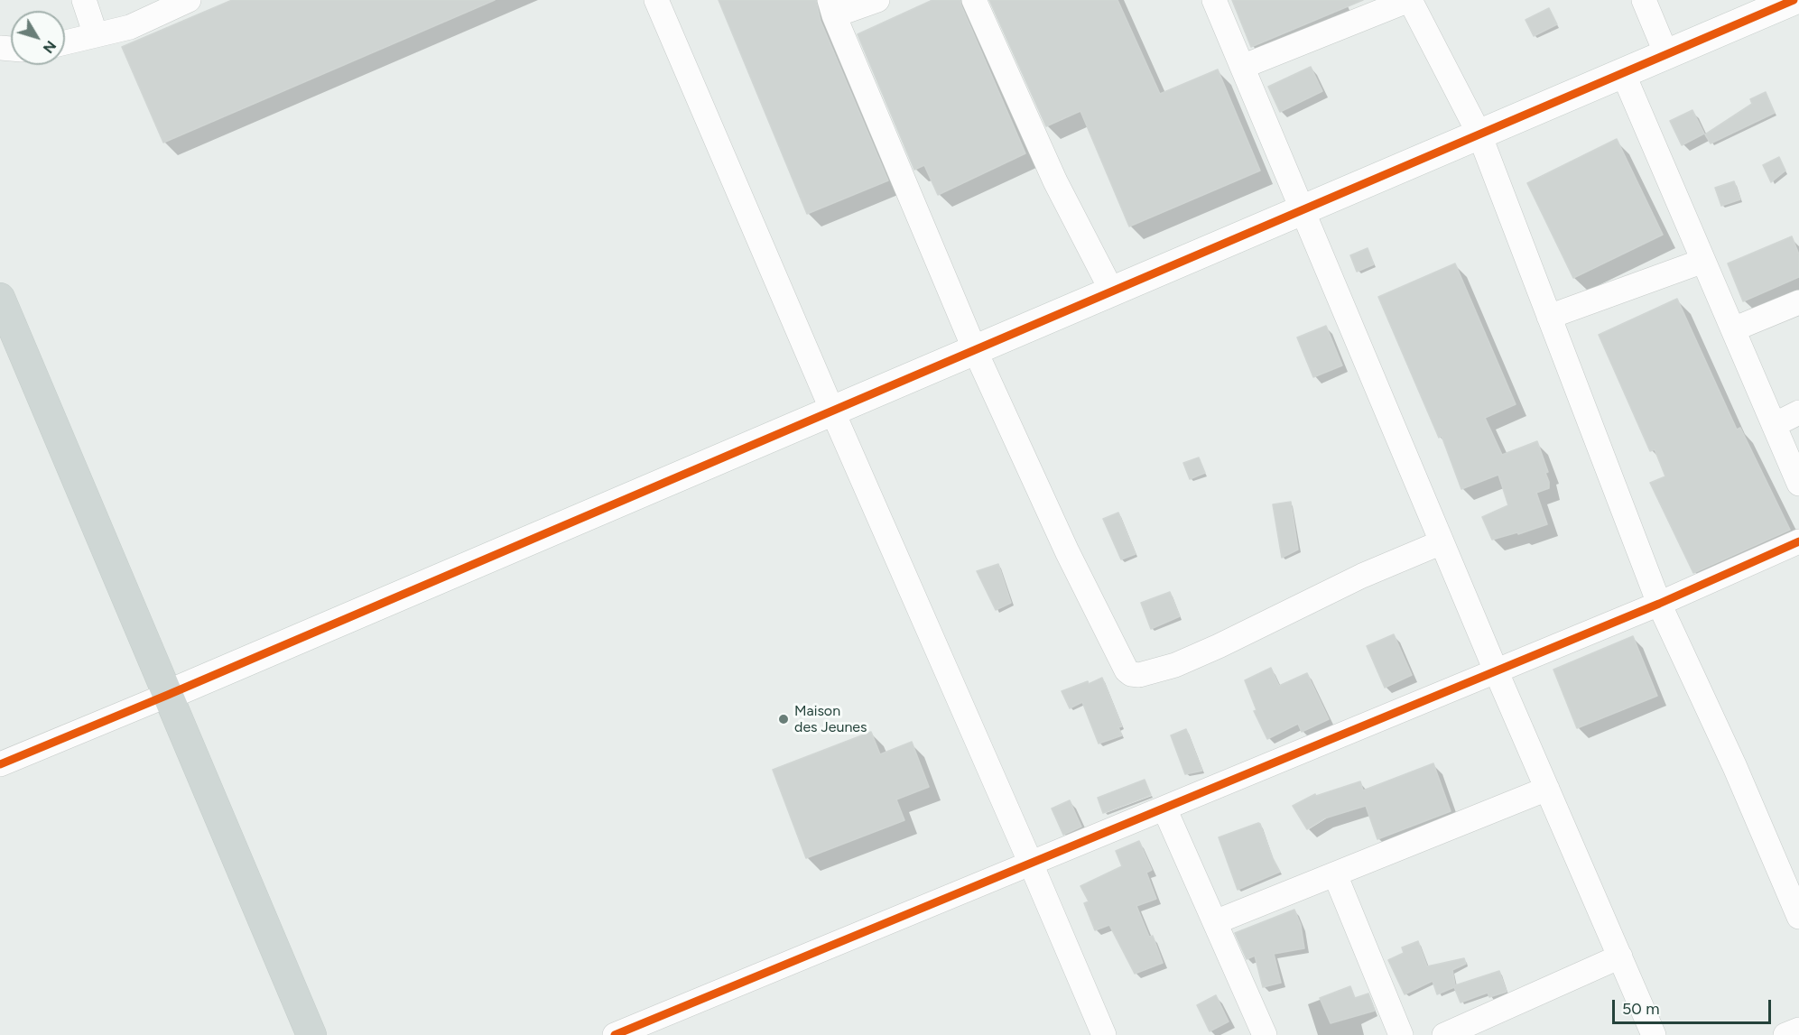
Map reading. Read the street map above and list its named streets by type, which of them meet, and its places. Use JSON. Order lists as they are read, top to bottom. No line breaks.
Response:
{"places":["Maison des Jeunes"],"scale_bar":"50 m","north":"bottom right"}
